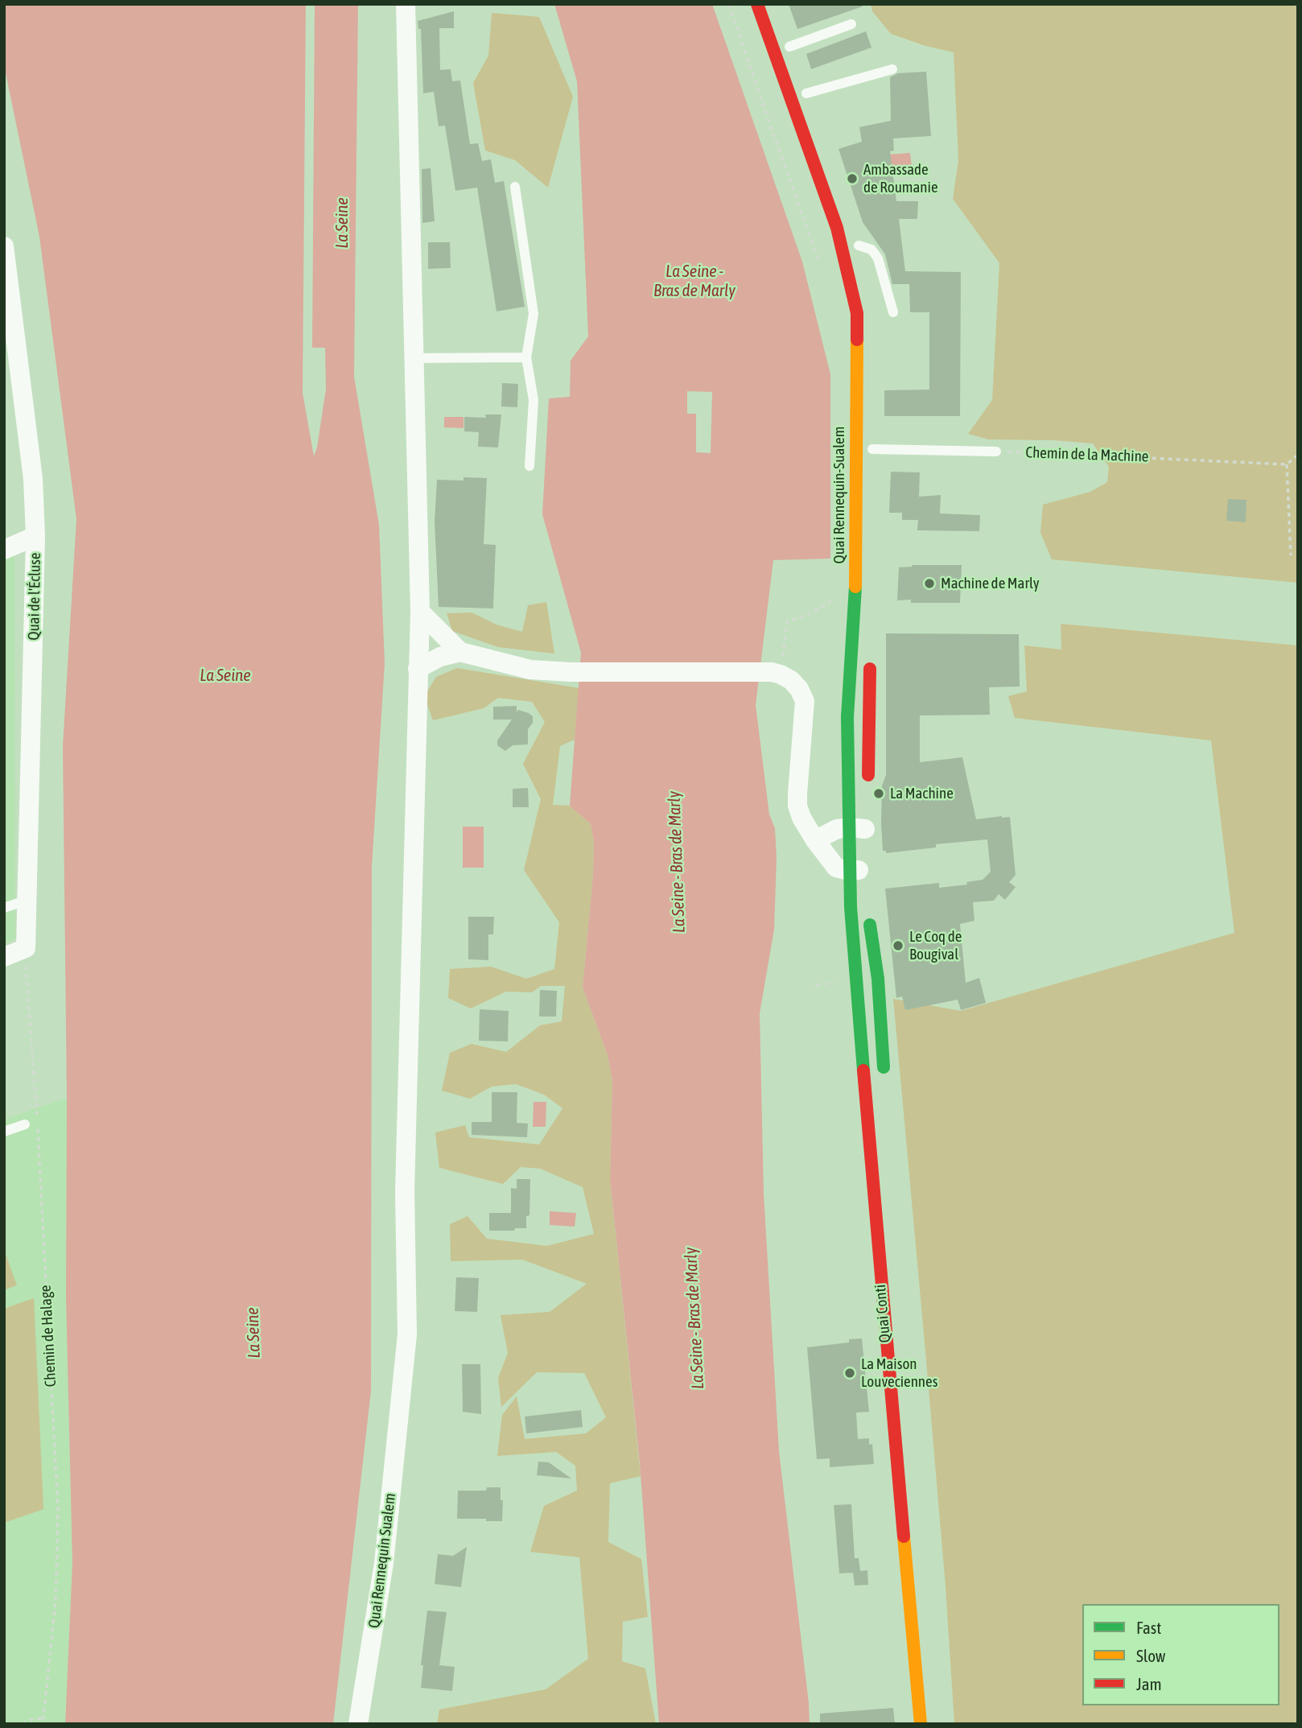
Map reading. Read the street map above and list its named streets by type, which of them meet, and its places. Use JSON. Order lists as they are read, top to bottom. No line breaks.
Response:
{"streets":{"main road":["Quai Rennequin-Sualem","Quai Conti"],"street":["Quai de l'Écluse","Quai Rennequin Sualem"],"path":["Chemin de la Machine","Chemin de Halage"]},"crossings":[["Quai Rennequin-Sualem","Quai Conti"],["Quai de l'Écluse","Chemin de Halage"]],"water":["La Seine","La Seine - Bras de Marly"],"places":["Ambassade de Roumanie","Machine de Marly","La Machine","Le Coq de Bougival","La Maison Louveciennes"],"legend":["Fast","Slow","Jam"]}
